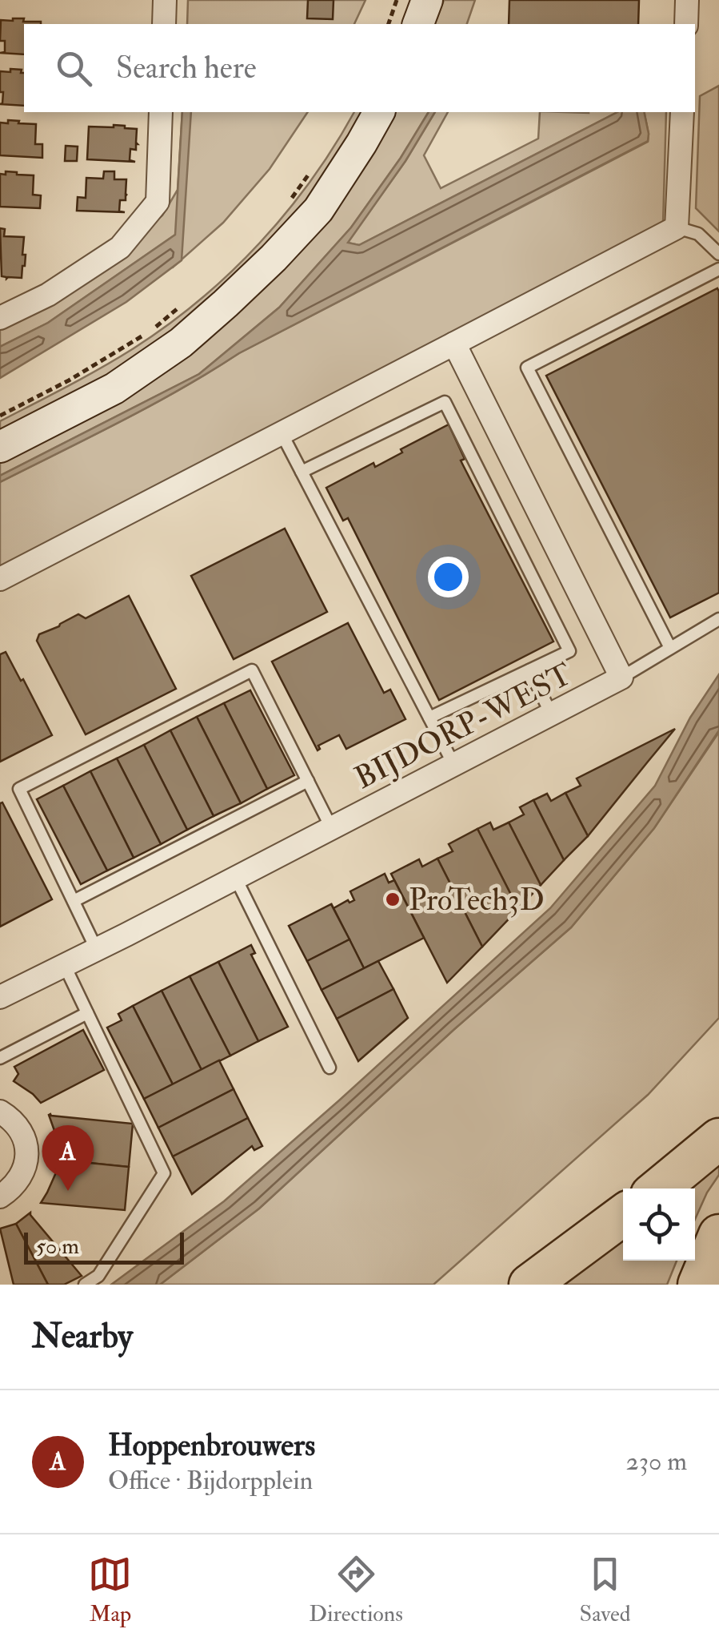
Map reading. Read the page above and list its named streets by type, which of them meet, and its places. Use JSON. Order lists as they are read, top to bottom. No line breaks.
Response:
{"streets":{"street":["BIJDORP-WEST"]},"places":["ProTech3D"],"scale_bar":"50 m","page":{"search":"Search here","pins":"A","scale":"50 m","heading":"Nearby","list":[{"mark":"A","name":"Hoppenbrouwers","note":"Office · Bijdorpplein","value":"230 m"}],"nav":["Map","Directions","Saved"]}}
